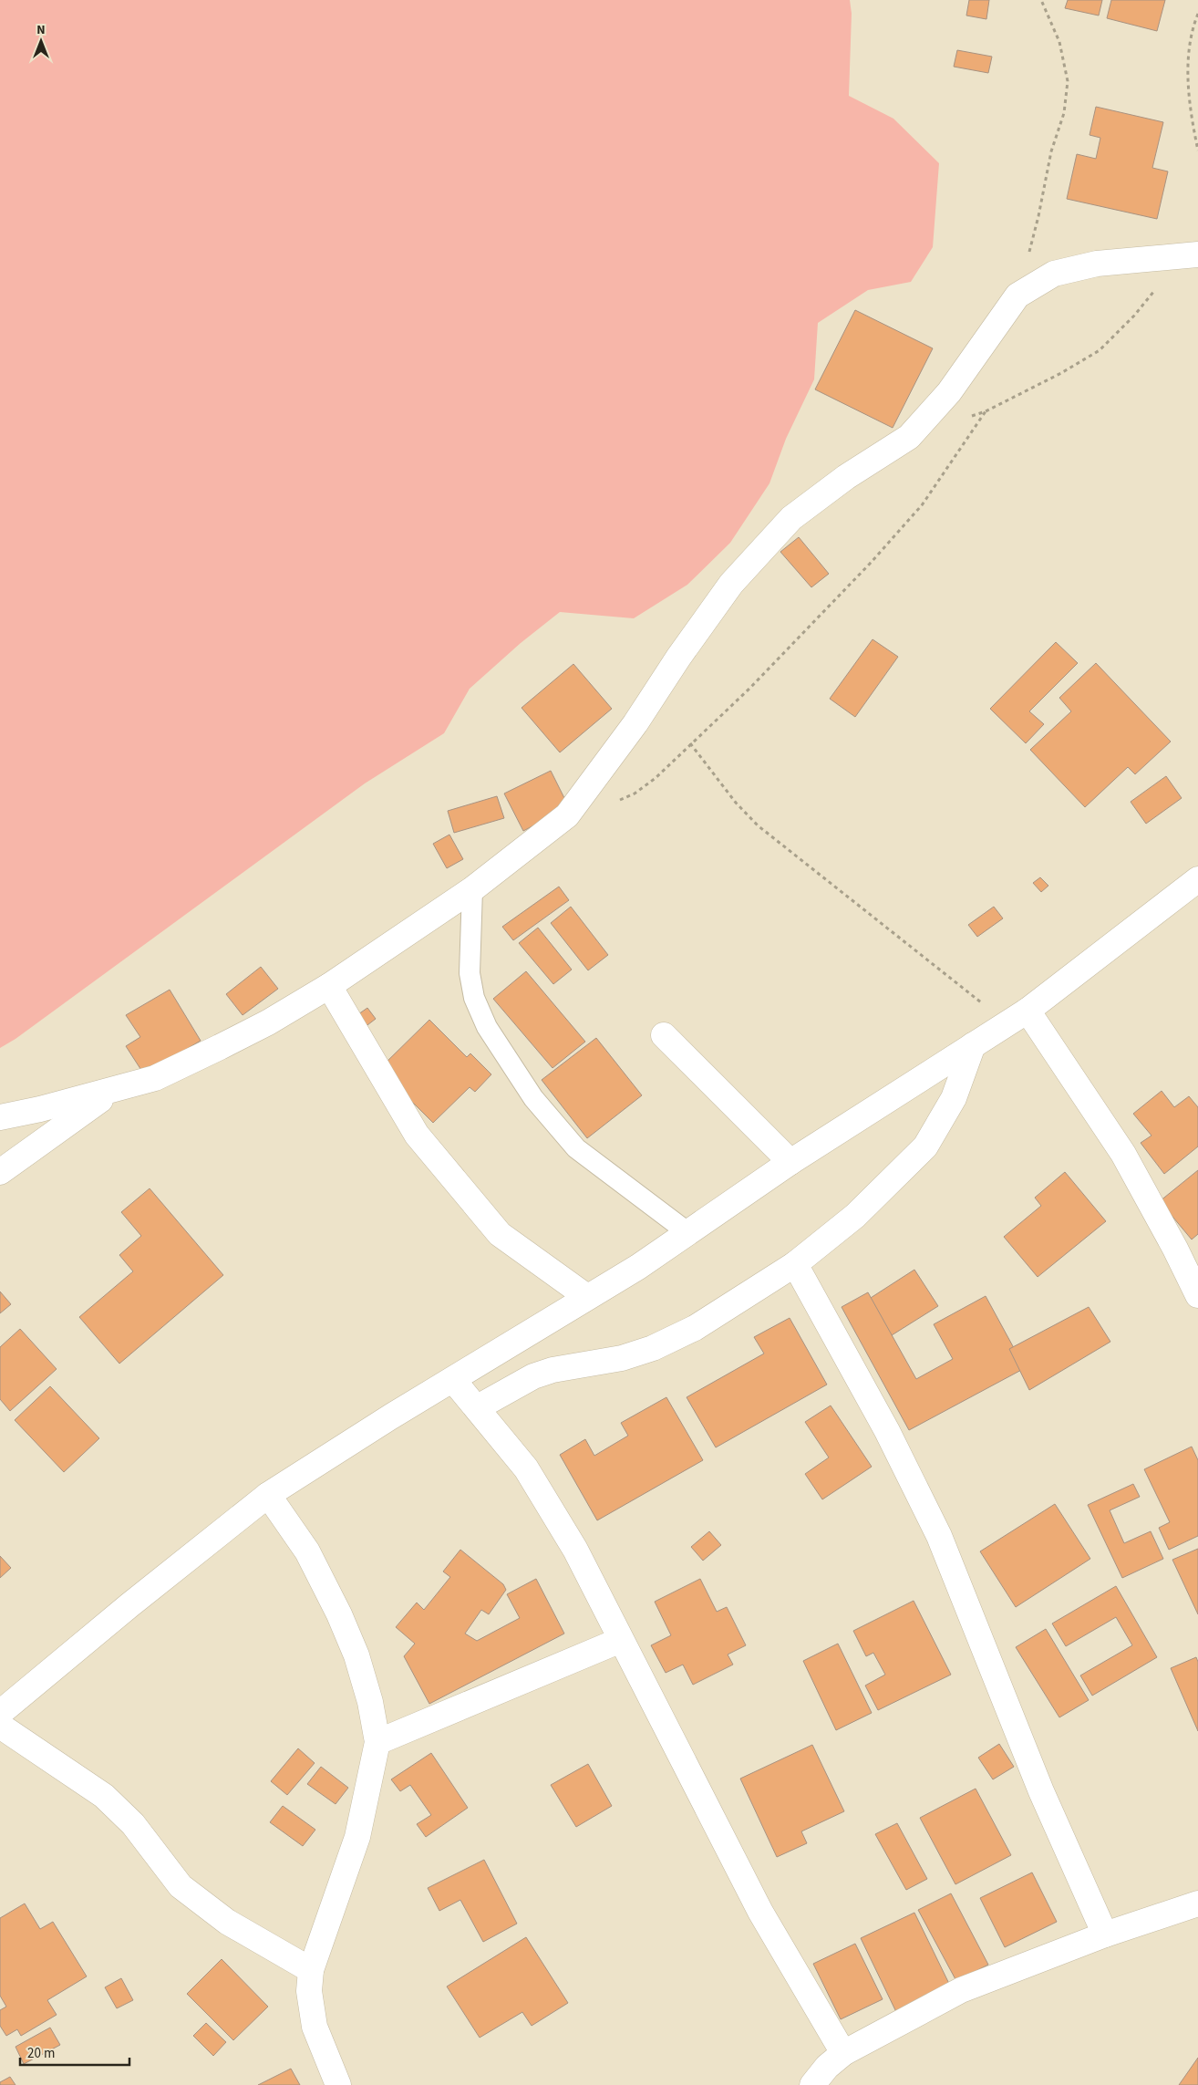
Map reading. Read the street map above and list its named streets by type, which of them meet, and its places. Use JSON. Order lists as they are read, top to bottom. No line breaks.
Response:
{"scale_bar":"20 m","north":"top"}
